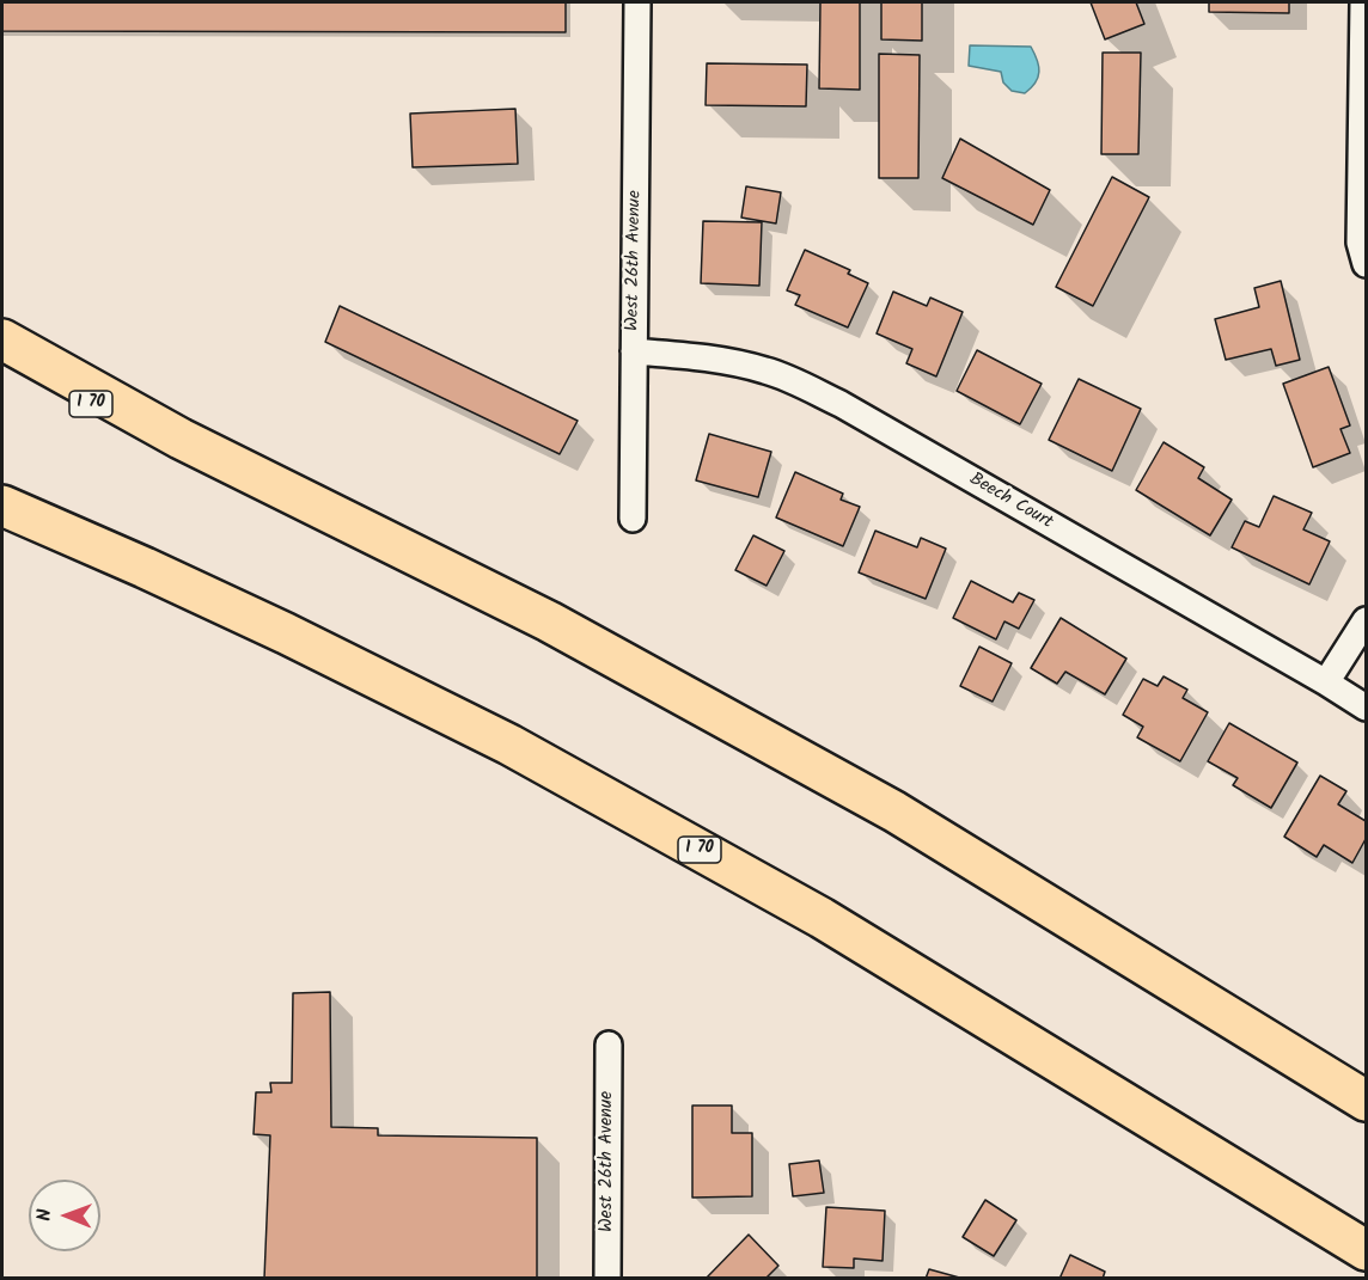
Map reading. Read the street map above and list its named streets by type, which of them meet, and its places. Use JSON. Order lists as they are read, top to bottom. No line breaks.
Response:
{"streets":{"highway":["I 70"],"street":["West 26th Avenue","Beech Court"]},"crossings":[["West 26th Avenue","Beech Court"]],"north":"left"}
